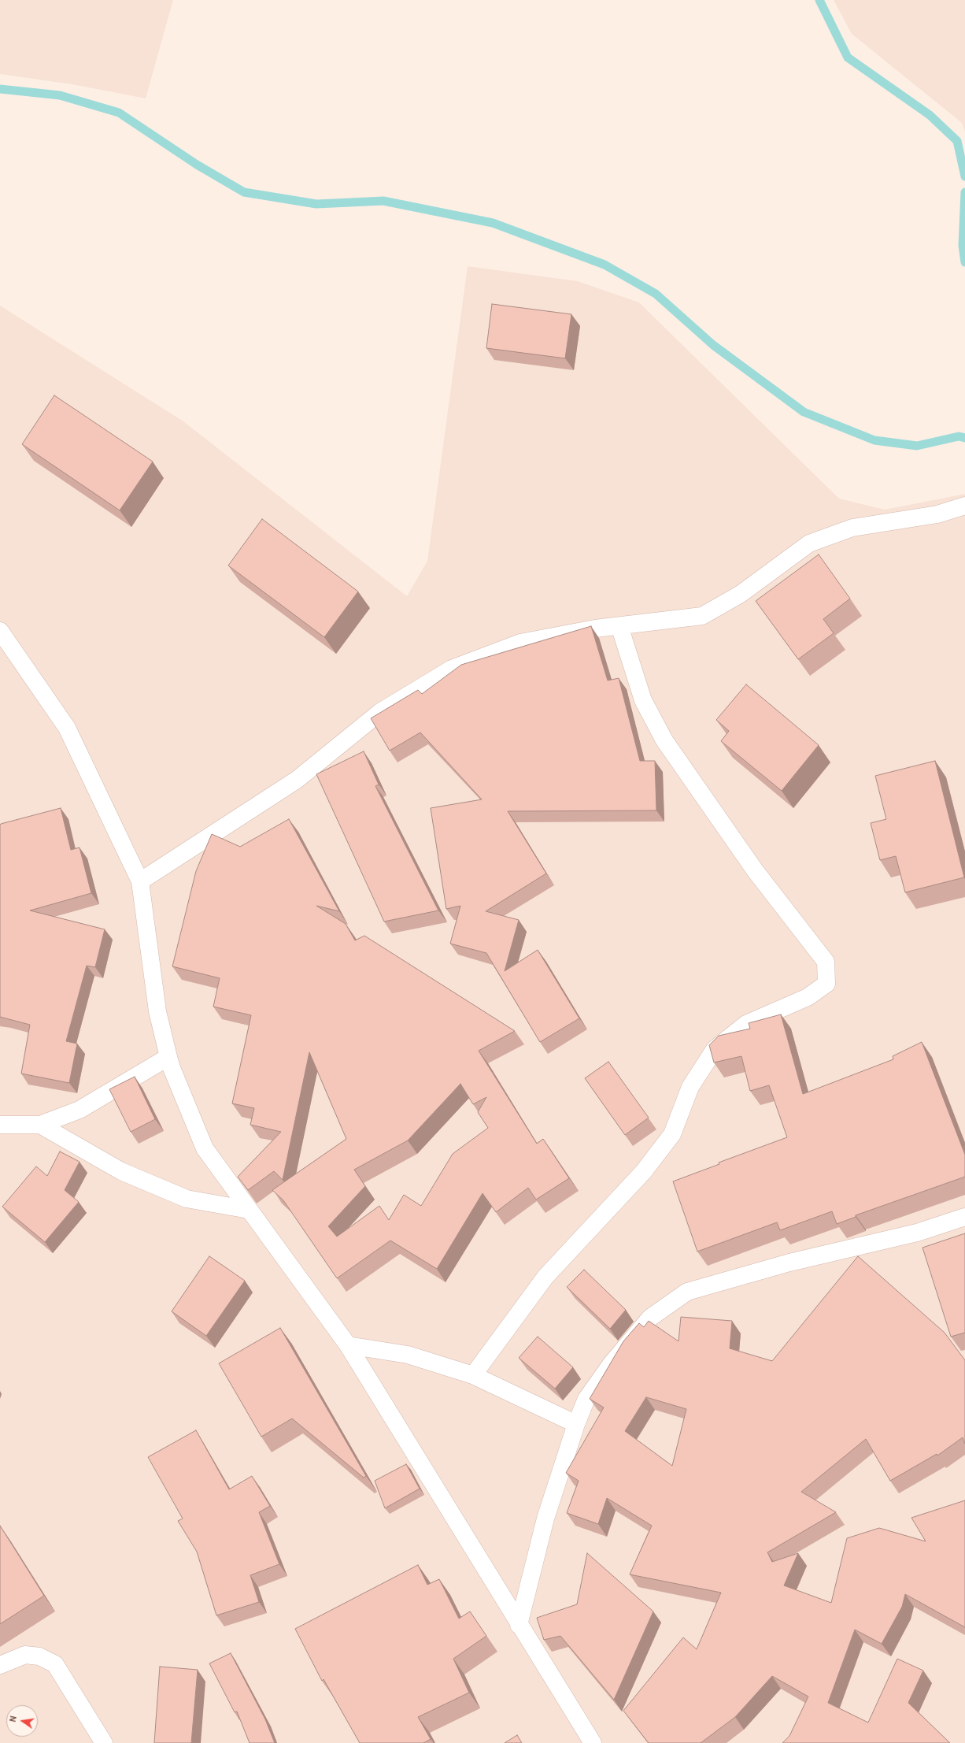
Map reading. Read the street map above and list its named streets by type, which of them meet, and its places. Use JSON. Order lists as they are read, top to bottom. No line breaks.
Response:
{"north":"left"}
